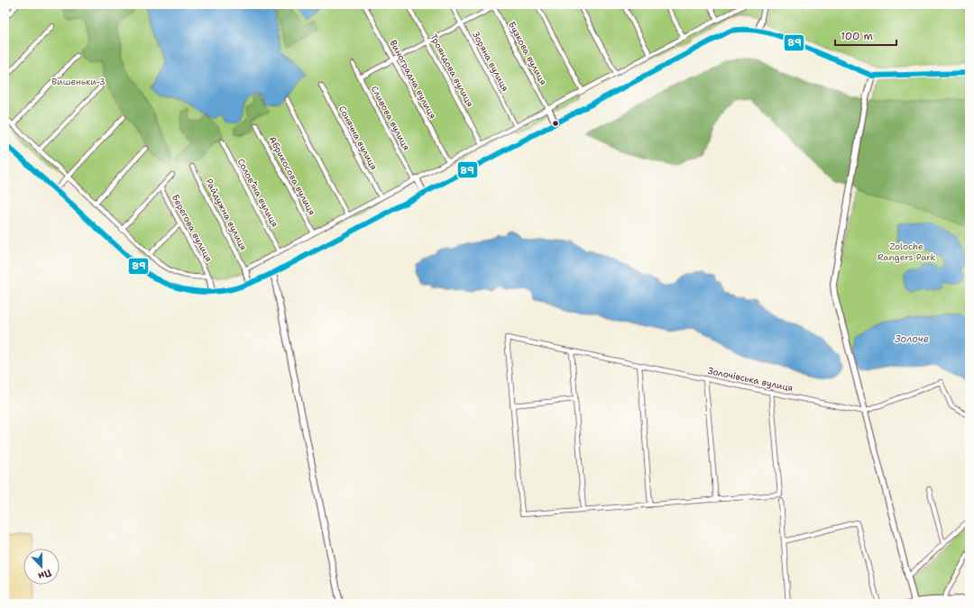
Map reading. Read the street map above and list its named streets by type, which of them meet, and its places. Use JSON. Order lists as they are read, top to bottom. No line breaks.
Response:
{"streets":{"street":["Бузкова вулиця","Зоряна вулиця","Трояндова вулиця","Виноградна вулиця","Сливова вулиця","Сонячна вулиця","Абрикосова вулиця","Соловʼїна вулиця","Райдужна вулиця","Берегова вулиця","Золочівська вулиця"]},"water":["Золоче"],"parks":["Вишеньки-3","Zoloche Rangers Park"],"lines":["transit line 89"],"scale_bar":"100 m","north":"bottom"}
